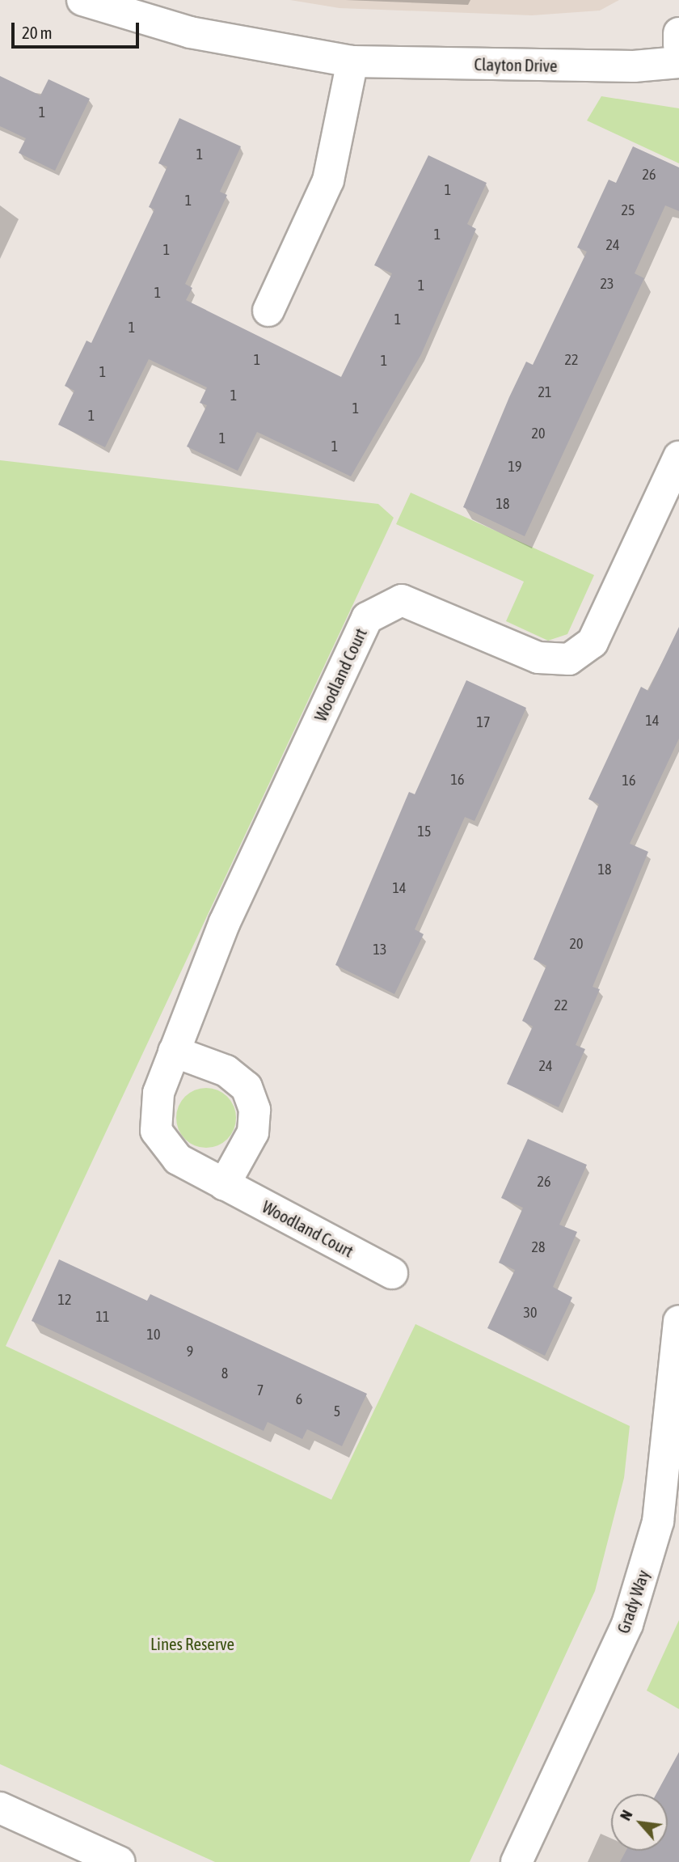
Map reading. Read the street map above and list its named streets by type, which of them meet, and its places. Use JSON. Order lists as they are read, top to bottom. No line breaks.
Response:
{"streets":{"street":["Clayton Drive","Woodland Court","Grady Way"]},"parks":["Lines Reserve"],"house_numbers":["1","1","26","1","1","25","1","24","1","23","1","1","1","1","1","22","1","1","21","1","1","1","20","1","1","19","18","14","17","16","16","15","18","14","20","13","22","24","26","28","12","30","11","10","9","8","7","6","5"],"scale_bar":"20 m","north":"top left"}
